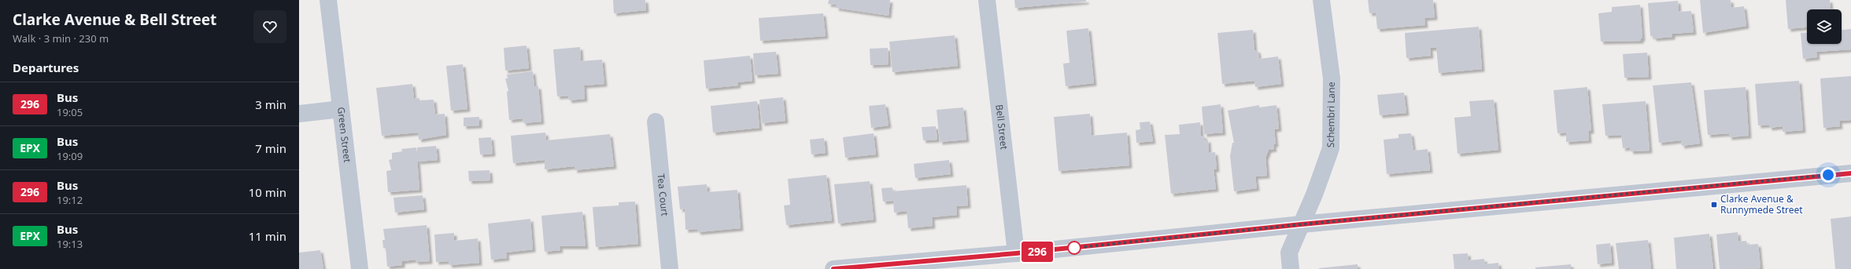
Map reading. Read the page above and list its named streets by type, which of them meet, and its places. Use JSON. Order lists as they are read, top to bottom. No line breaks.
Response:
{"streets":{"street":["Schembri Lane","Bell Street","Green Street","Tea Court"]},"places":{"transit":["Clarke Avenue & Runnymede Street"]},"lines":["bus line 296"],"page":{"heading":[["Clarke Avenue & Bell Street","Walk · 3 min · 230 m"],"Departures"],"on_map":"296","list":[{"mark":"296","name":"Bus","note":"19:05","value":"3 min"},{"mark":"EPX","name":"Bus","note":"19:09","value":"7 min"},{"mark":"296","name":"Bus","note":"19:12","value":"10 min"},{"mark":"EPX","name":"Bus","note":"19:13","value":"11 min"}]}}
